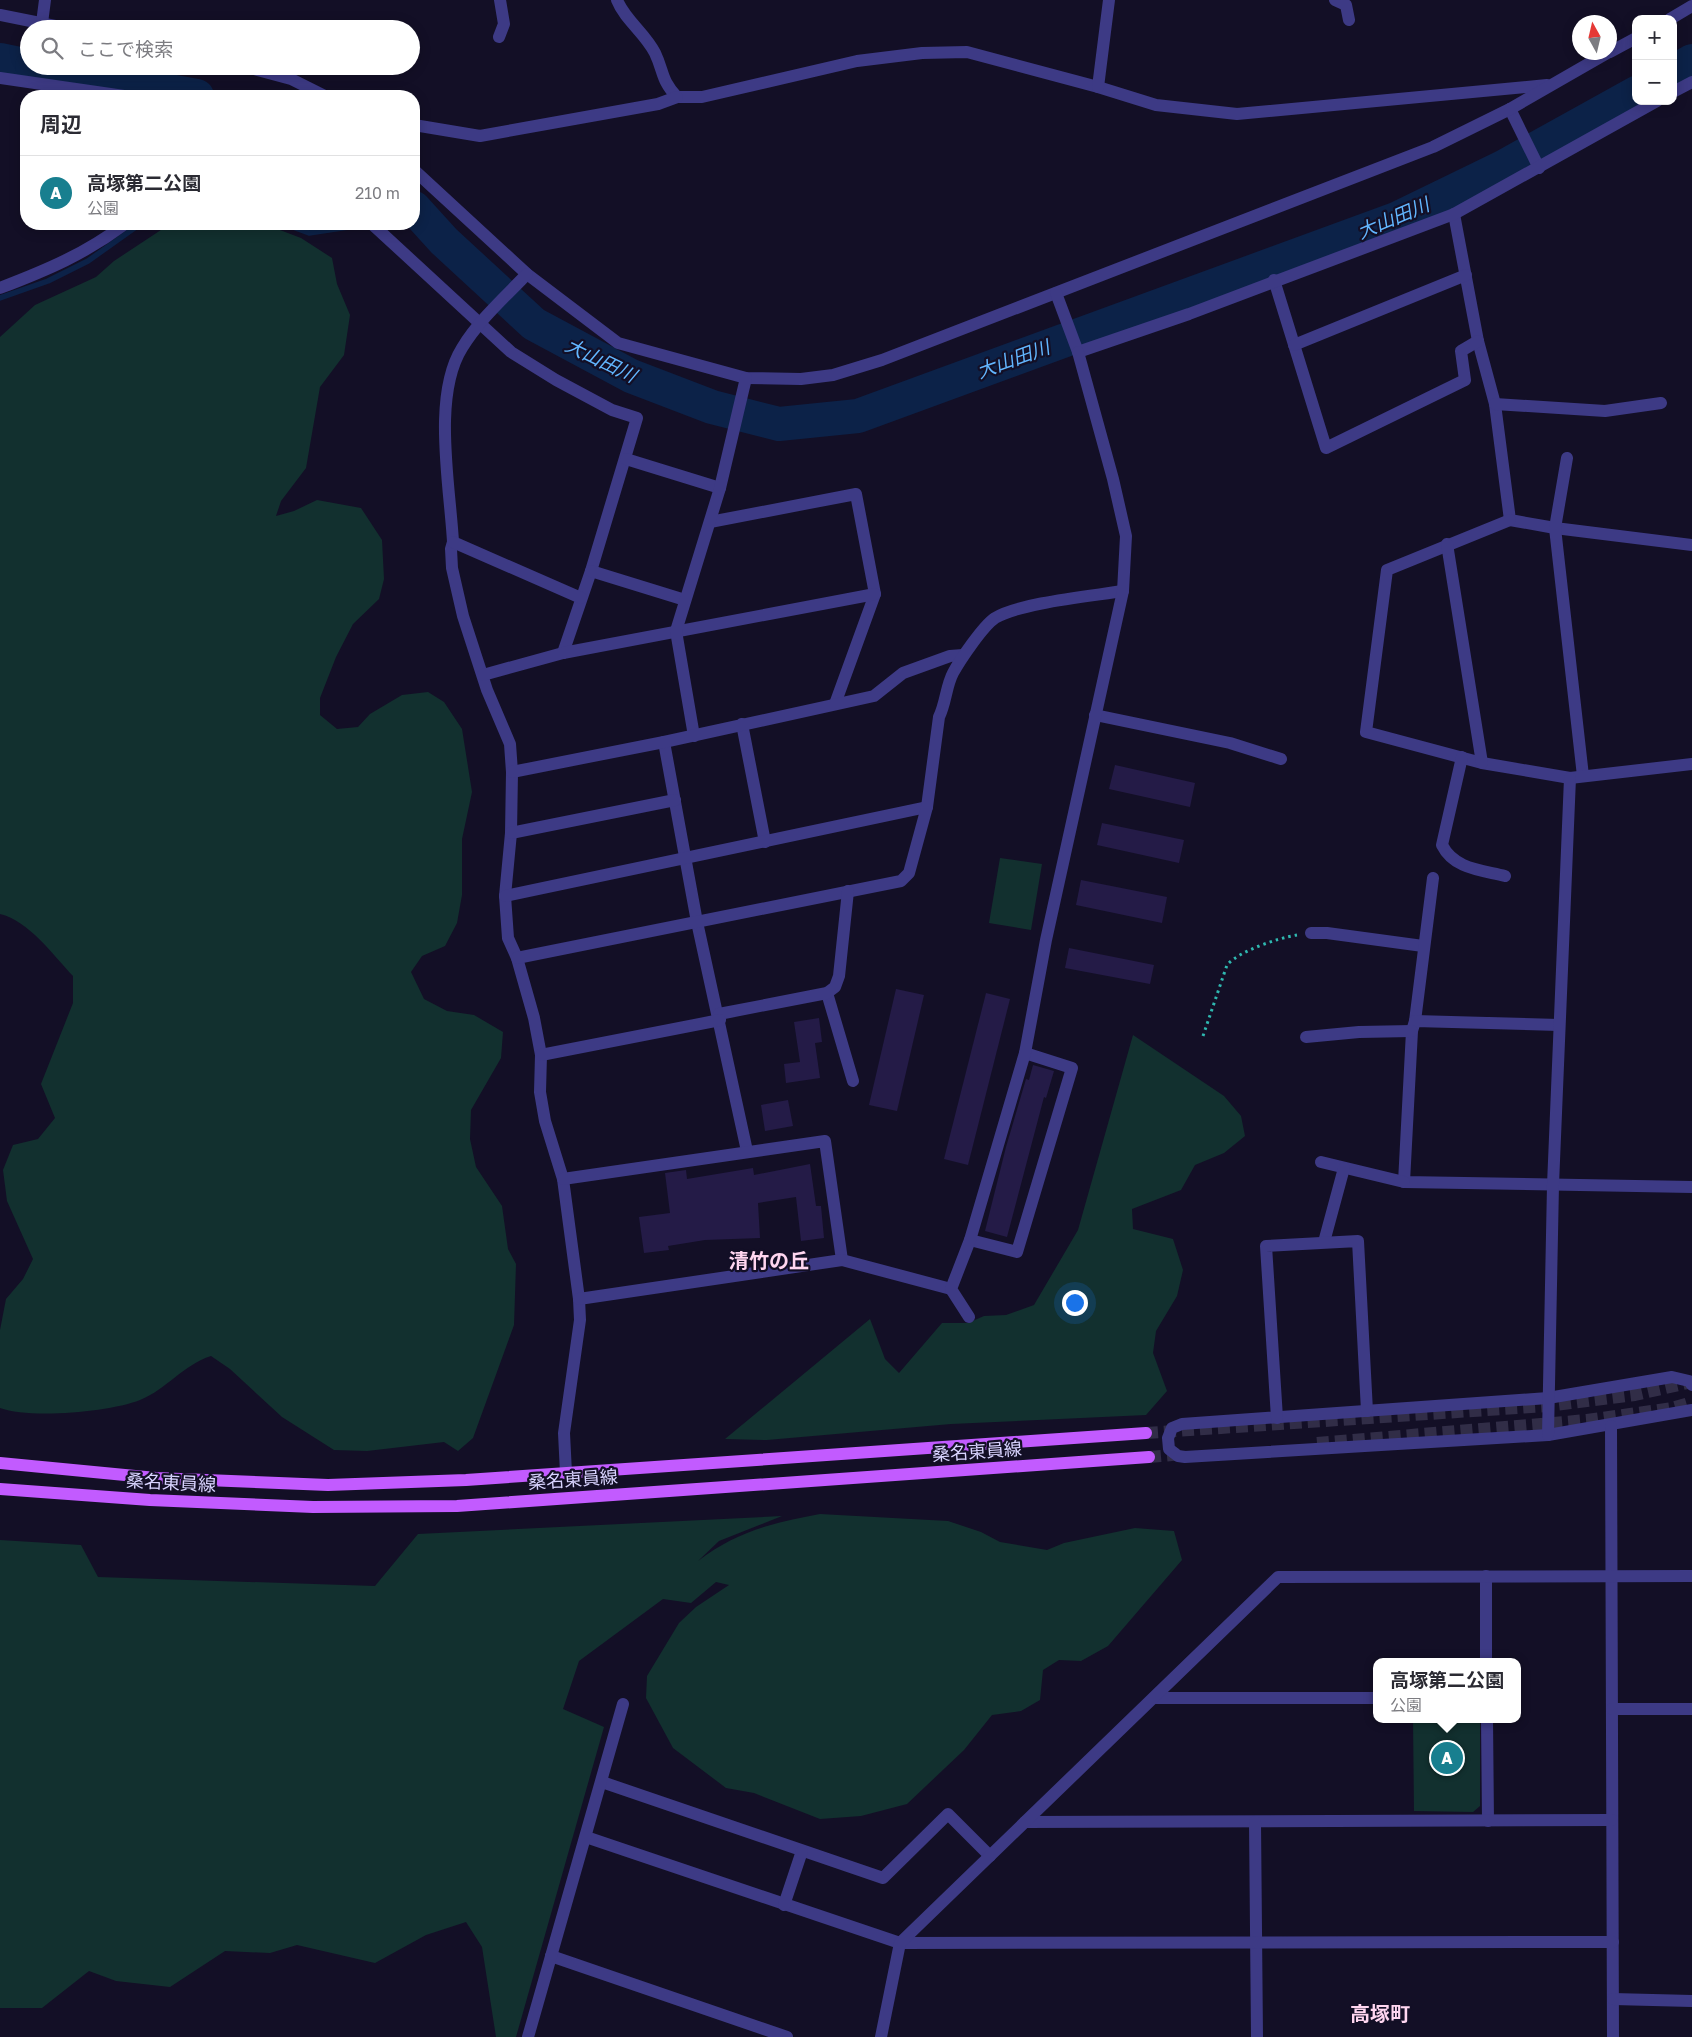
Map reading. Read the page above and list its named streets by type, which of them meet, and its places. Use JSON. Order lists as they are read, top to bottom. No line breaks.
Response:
{"streets":{"main road":["桑名東員線"]},"districts":["清竹の丘","高塚町"],"water":["大山田川"],"north":"top","page":{"map_buttons":["+","−"],"search":"ここで検索","heading":"周辺","list":[{"mark":"A","name":"高塚第二公園","note":"公園","value":"210 m"}],"popup":["高塚第二公園","公園"],"pins":"A"}}
